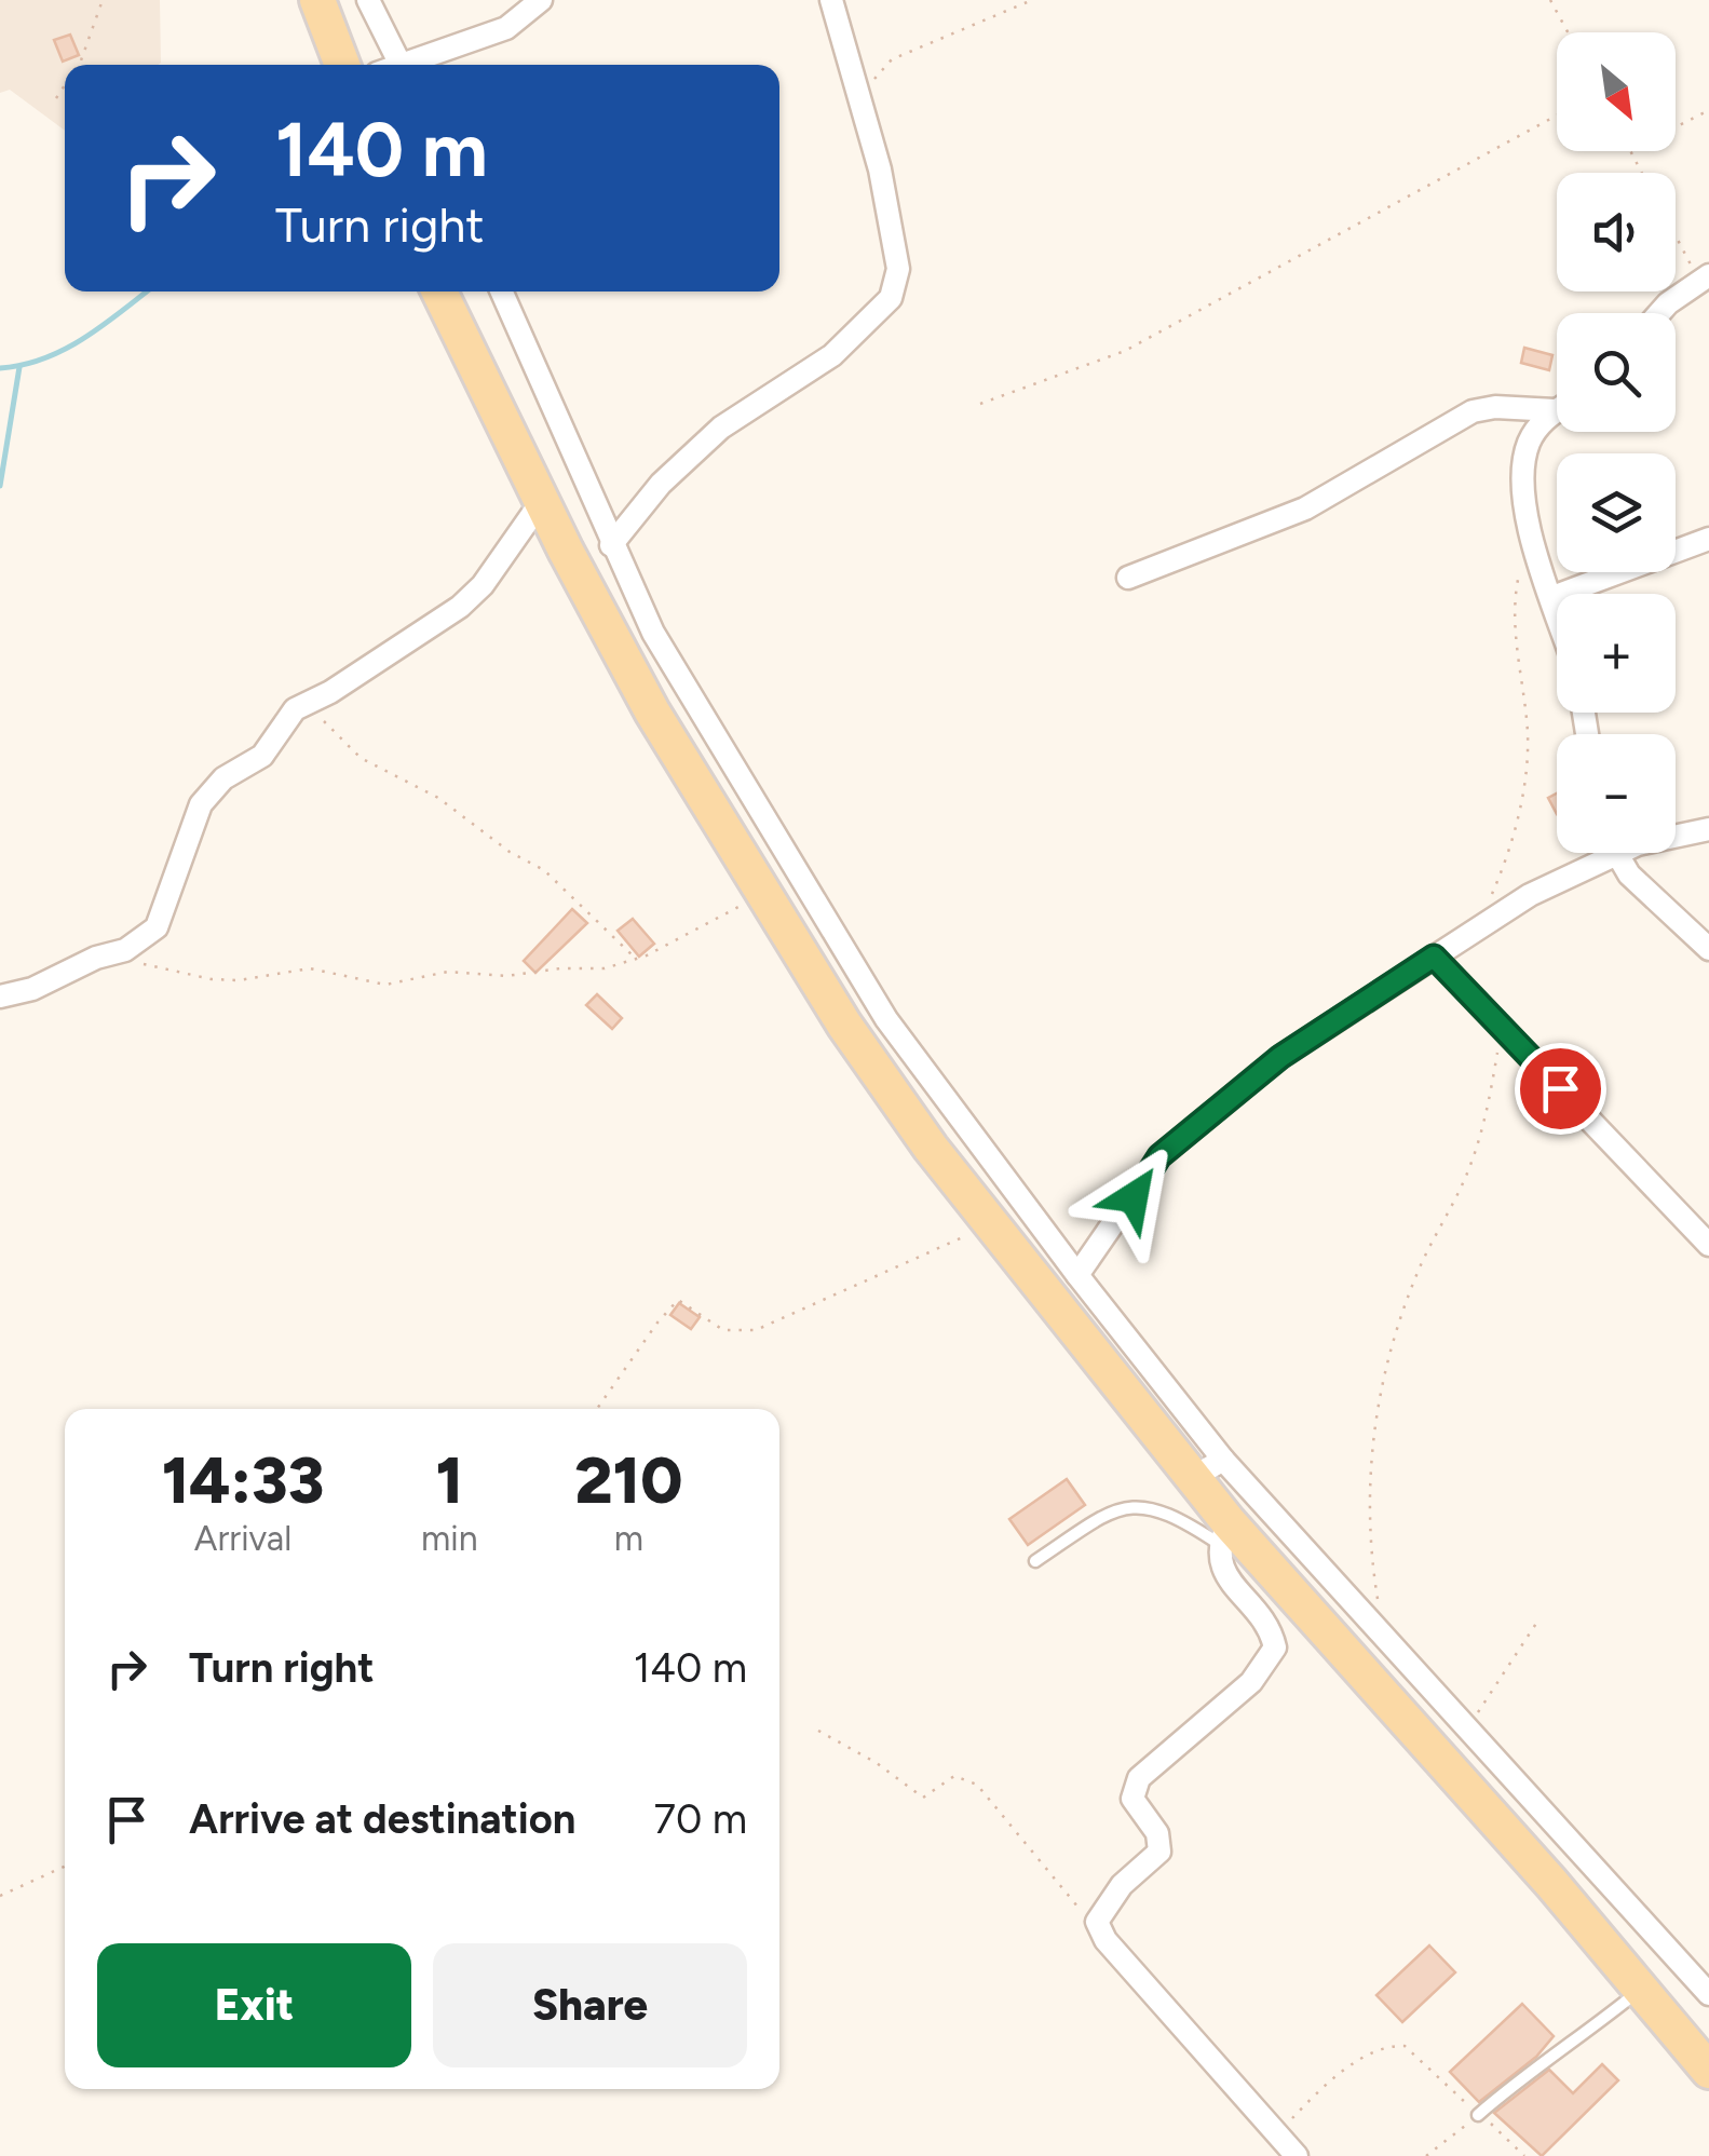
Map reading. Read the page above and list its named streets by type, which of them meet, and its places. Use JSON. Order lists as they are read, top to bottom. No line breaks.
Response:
{"north":"bottom right","page":{"map_buttons":["+","−"],"turn":["140 m","Turn right"],"eta":["14:33","Arrival","1","min","210","m"],"list":[{"name":"Turn right","value":"140 m"},{"name":"Arrive at destination","value":"70 m"}],"buttons":["Exit","Share"]}}
